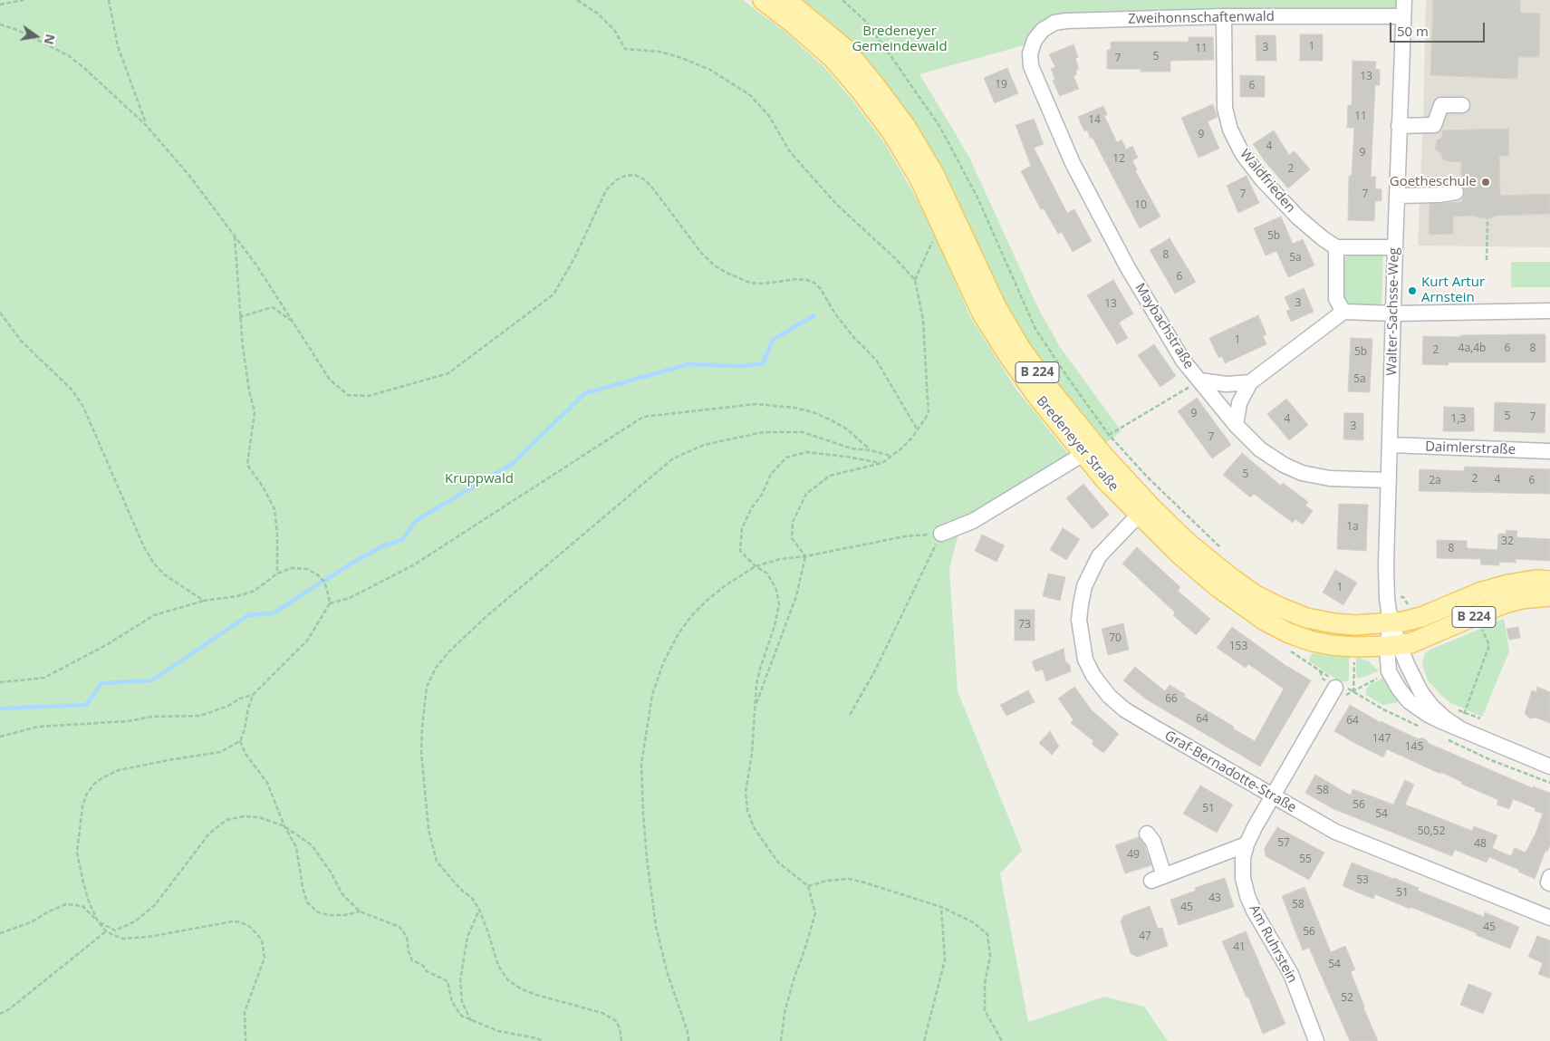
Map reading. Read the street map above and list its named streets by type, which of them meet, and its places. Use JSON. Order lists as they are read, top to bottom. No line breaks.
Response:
{"streets":{"main road":["B 224","Bredeneyer Straße"],"street":["Zweihonnschaftenwald","Waldfrieden","Walter-Sachsse-Weg","Maybachstraße","Daimlerstraße","Graf-Bernadotte-Straße","Am Ruhrstein"]},"crossings":[["Zweihonnschaftenwald","Waldfrieden"],["Zweihonnschaftenwald","Walter-Sachsse-Weg"],["Zweihonnschaftenwald","Maybachstraße"],["Walter-Sachsse-Weg","Maybachstraße"],["Walter-Sachsse-Weg","B 224"],["Walter-Sachsse-Weg","Bredeneyer Straße"],["Walter-Sachsse-Weg","Daimlerstraße"],["B 224","Bredeneyer Straße"],["Bredeneyer Straße","Graf-Bernadotte-Straße"],["Graf-Bernadotte-Straße","Am Ruhrstein"]],"parks":["Bredeneyer Gemeindewald","Kruppwald"],"places":["Goetheschule","Kurt Artur Arnstein"],"house_numbers":["1","3","11","5","7","13","19","6","11","14","9","4","9","12","2","7","7","10","5b","8","5a","6","3","13","1","4a,4b","6","8","2","5b","5a","9","5","7","4","1,3","3","7","5","2","4","2a","6","1a","32","8","1","73","70","153","66","64","64","147","145","58","56","51","54","50,52","57","48","49","55","53","51","43","58","45","45","56","47","41","54","52"],"scale_bar":"50 m","north":"right"}
